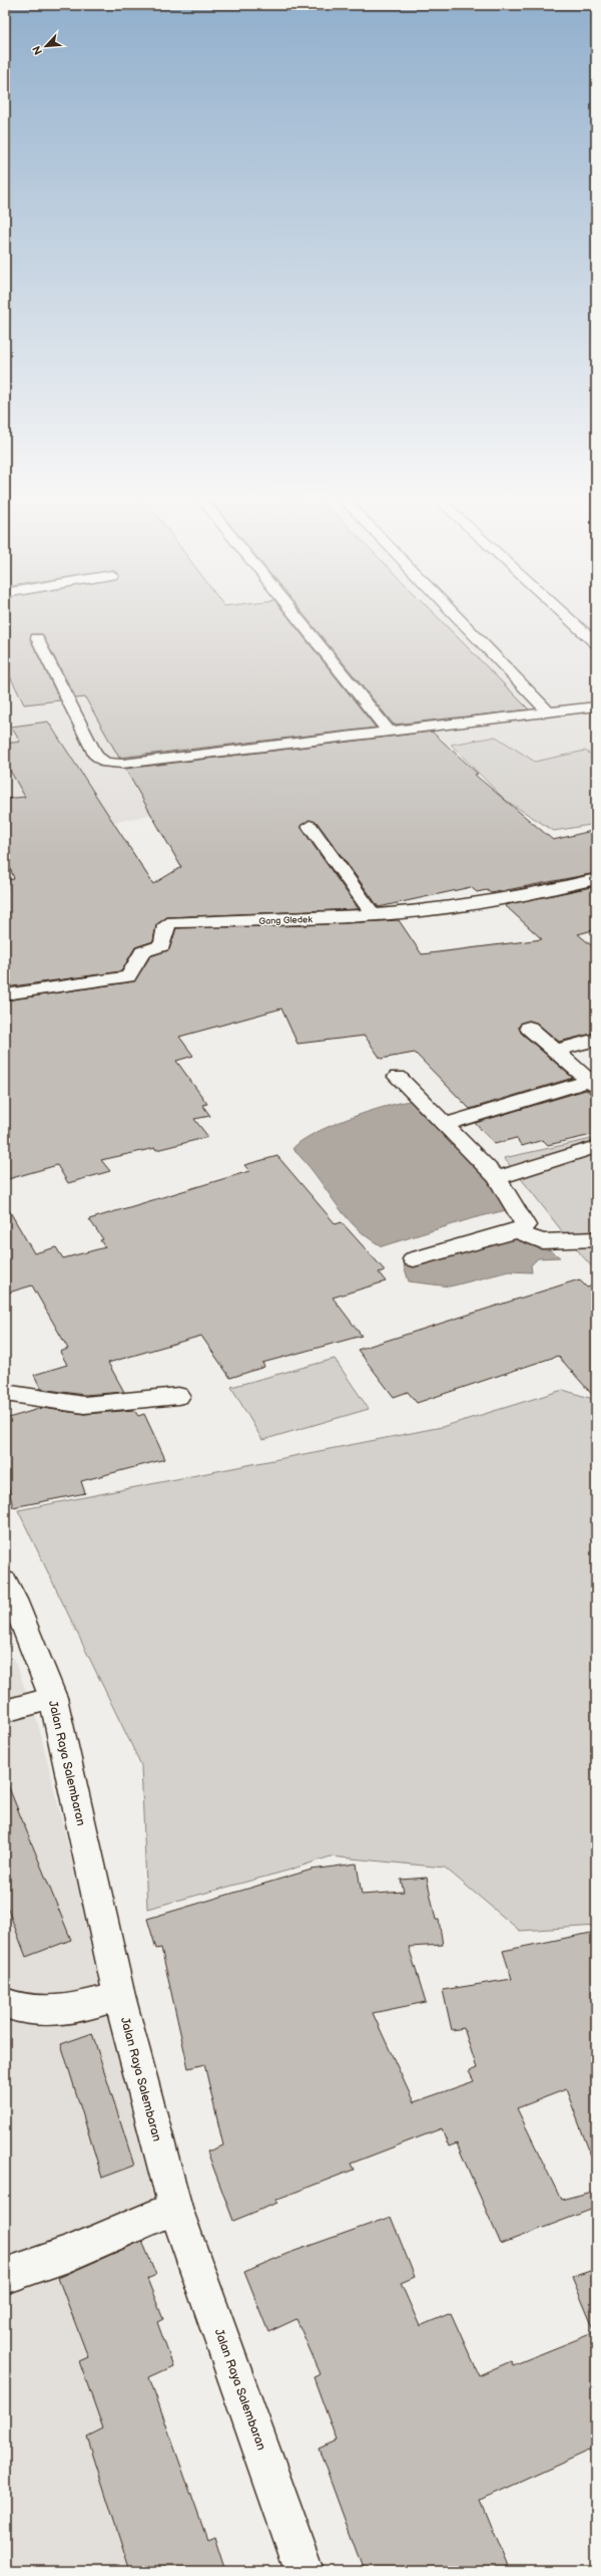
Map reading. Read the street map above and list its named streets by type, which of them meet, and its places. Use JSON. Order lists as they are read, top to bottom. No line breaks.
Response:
{"streets":{"street":["Gang Gledek","Jalan Raya Salembaran"]},"north":"bottom left"}
